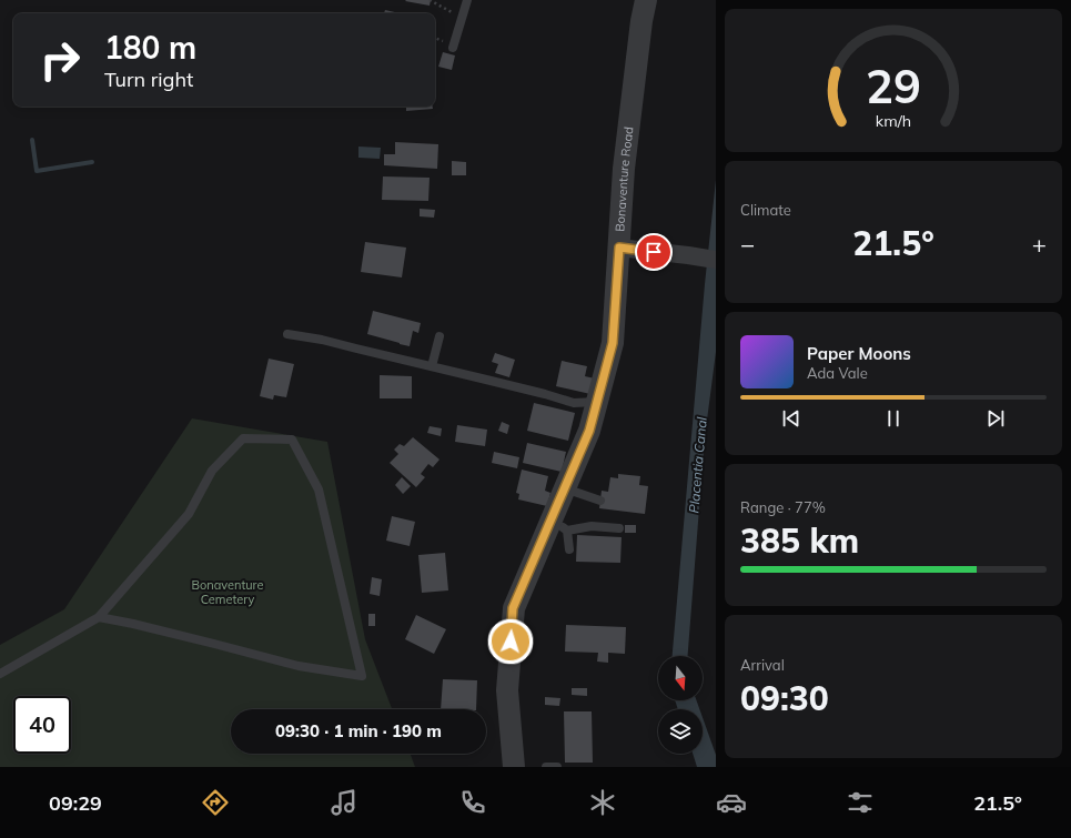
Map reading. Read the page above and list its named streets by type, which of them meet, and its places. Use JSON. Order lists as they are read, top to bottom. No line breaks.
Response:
{"streets":{"street":["Bonaventure Road"]},"water":["Placentia Canal"],"parks":["Bonaventure Cemetery"],"north":"bottom","page":{"turn":["180 m","Turn right"],"tile":["Climate",["Range · 77%","385 km"],["Arrival","09:30"]],"heat":["−","21.5°","+"],"song":["Paper Moons","Ada Vale"],"limit":"40","trip":"09:30 · 1 min · 190 m","tabs":["09:29","21.5°"],"gauge":["29","km/h"]}}
